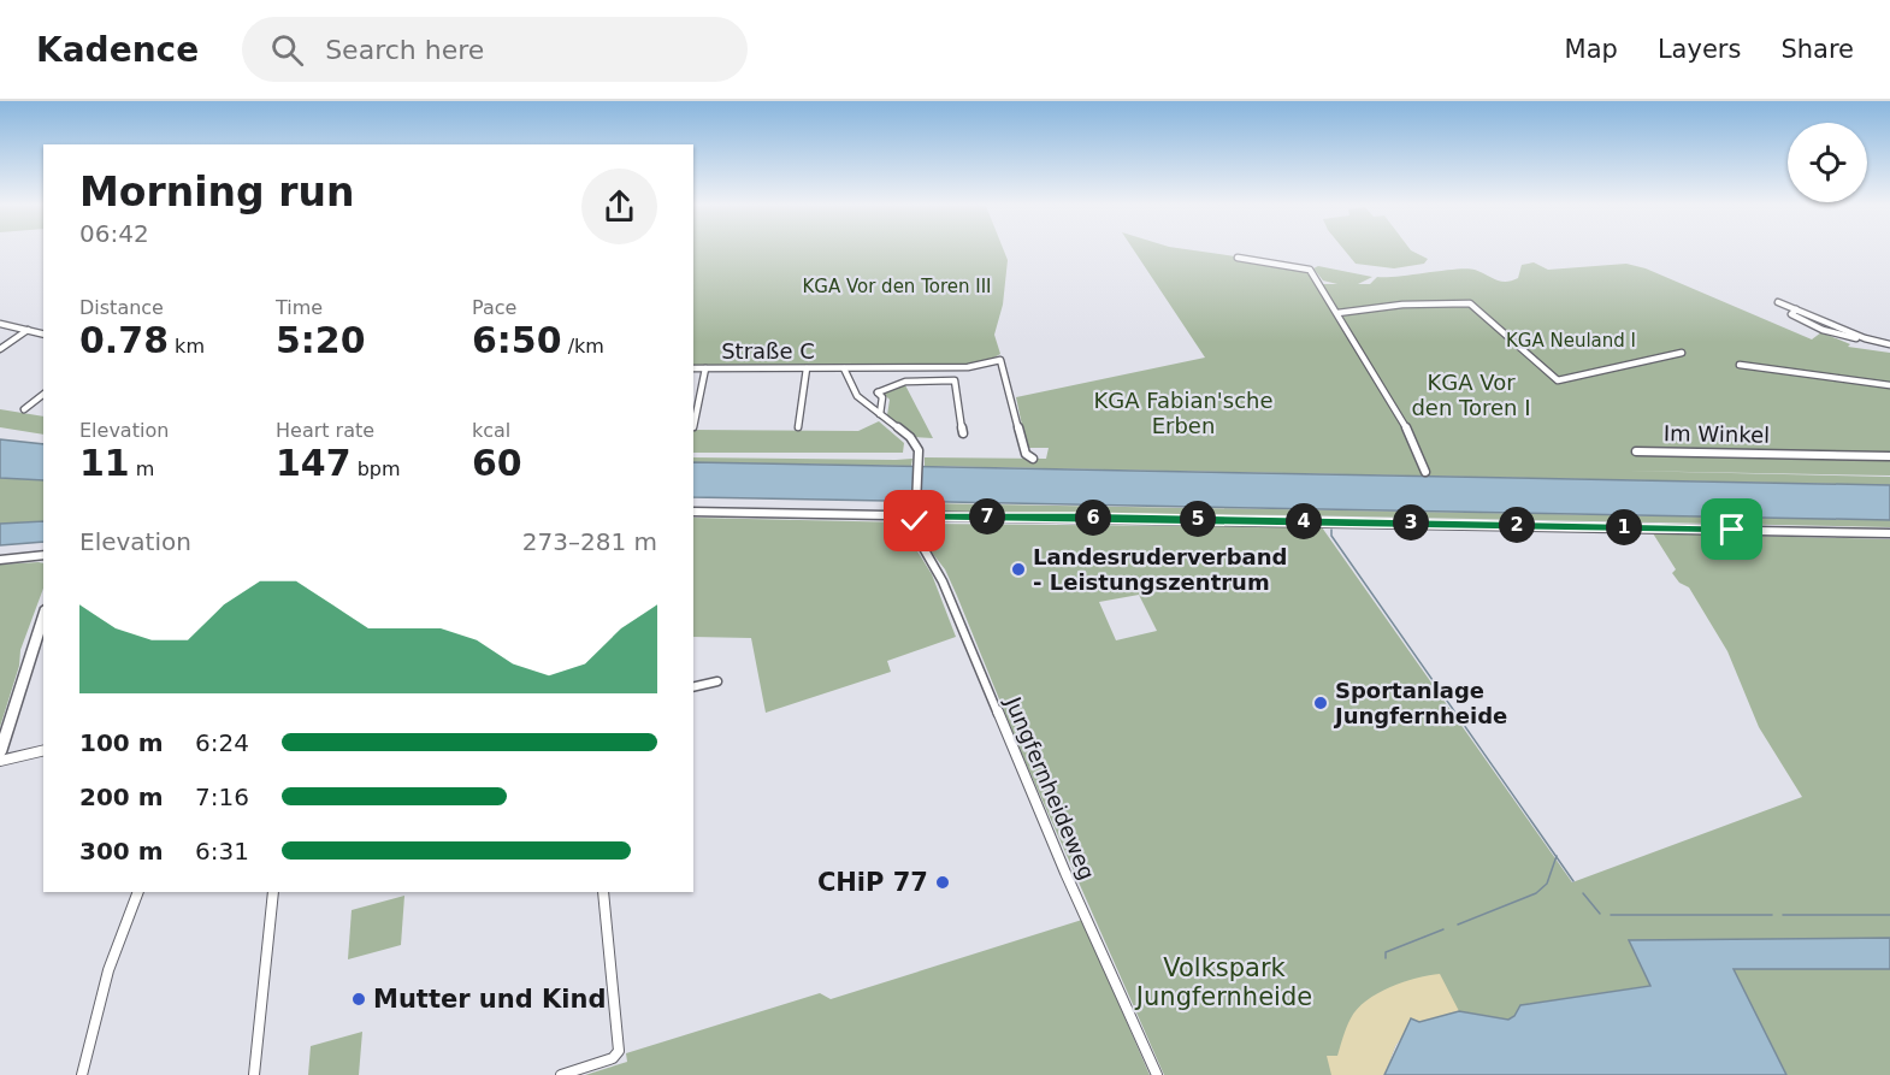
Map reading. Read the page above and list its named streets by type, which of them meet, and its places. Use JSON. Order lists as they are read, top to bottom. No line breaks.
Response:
{"streets":{"street":["Straße C","Im Winkel","Jungfernheideweg"]},"parks":["KGA Vor den Toren III","KGA Neuland I","KGA Vor den Toren I","KGA Fabian'sche Erben","Volkspark Jungfernheide"],"places":["Landesruderverband - Leistungszentrum","Sportanlage Jungfernheide","CHiP 77","Mutter und Kind"],"page":{"header":"Kadence","search":"Search here","nav":["Map","Layers","Share"],"heading":["Morning run","06:42"],"stats":[["Distance","0.78 km"],["Time","5:20"],["Pace","6:50 /km"],["Elevation","11 m"],["Heart rate","147 bpm"],["kcal","60"]],"pins":["7","6","5","4","3","2","1"],"chart":["Elevation","273–281 m"],"list":[{"name":"100 m","note":"6:24"},{"name":"200 m","note":"7:16"},{"name":"300 m","note":"6:31"}]}}
